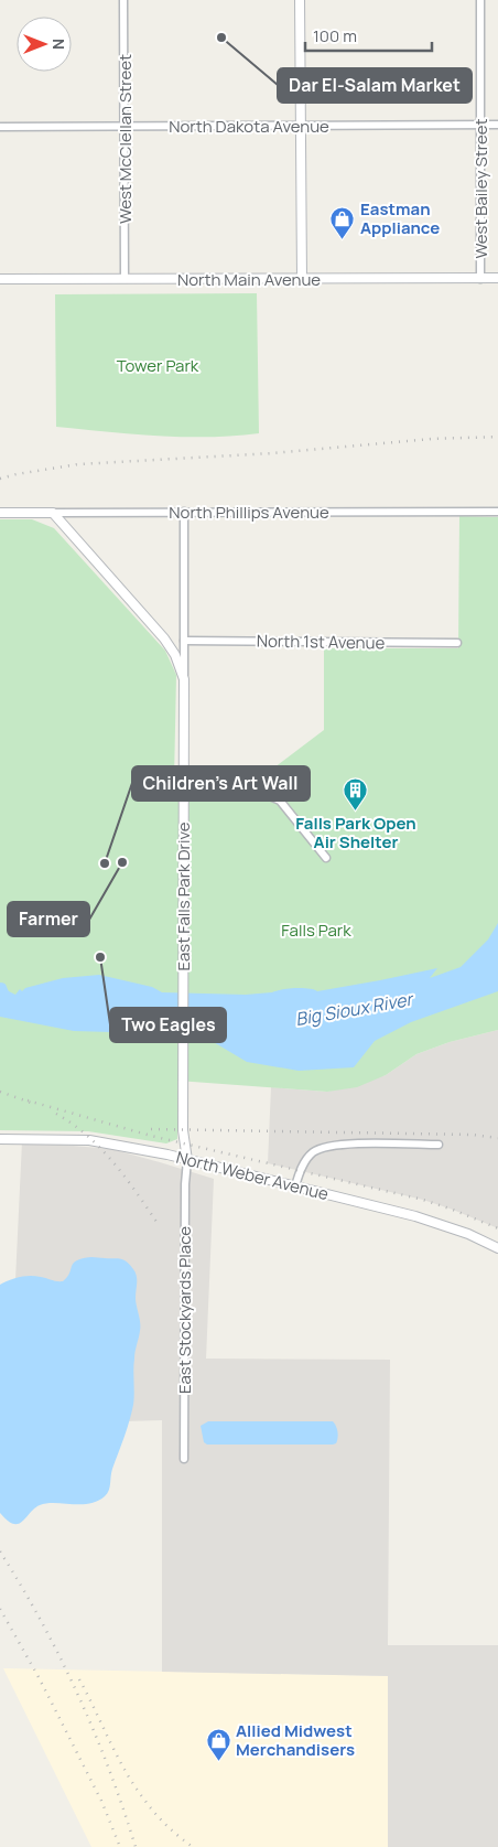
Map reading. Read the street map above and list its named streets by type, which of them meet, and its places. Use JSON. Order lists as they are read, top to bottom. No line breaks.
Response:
{"streets":{"street":["North Dakota Avenue","West McClellan Street","West Bailey Street","North Main Avenue","North Phillips Avenue","North 1st Avenue","East Falls Park Drive","North Weber Avenue","East Stockyards Place"]},"crossings":[["North Dakota Avenue","West McClellan Street"],["North Dakota Avenue","West Bailey Street"],["West McClellan Street","North Main Avenue"],["West Bailey Street","North Main Avenue"],["North Phillips Avenue","East Falls Park Drive"],["East Falls Park Drive","North Weber Avenue"],["East Falls Park Drive","East Stockyards Place"],["North Weber Avenue","East Stockyards Place"]],"water":["Big Sioux River"],"parks":["Tower Park","Falls Park"],"places":{"other":["Dar El-Salam Market","Farmer","Children's Art Wall","Two Eagles"],"shop":["Eastman Appliance","Allied Midwest Merchandisers"],"building":["Falls Park Open Air Shelter"]},"scale_bar":"100 m","north":"right"}
